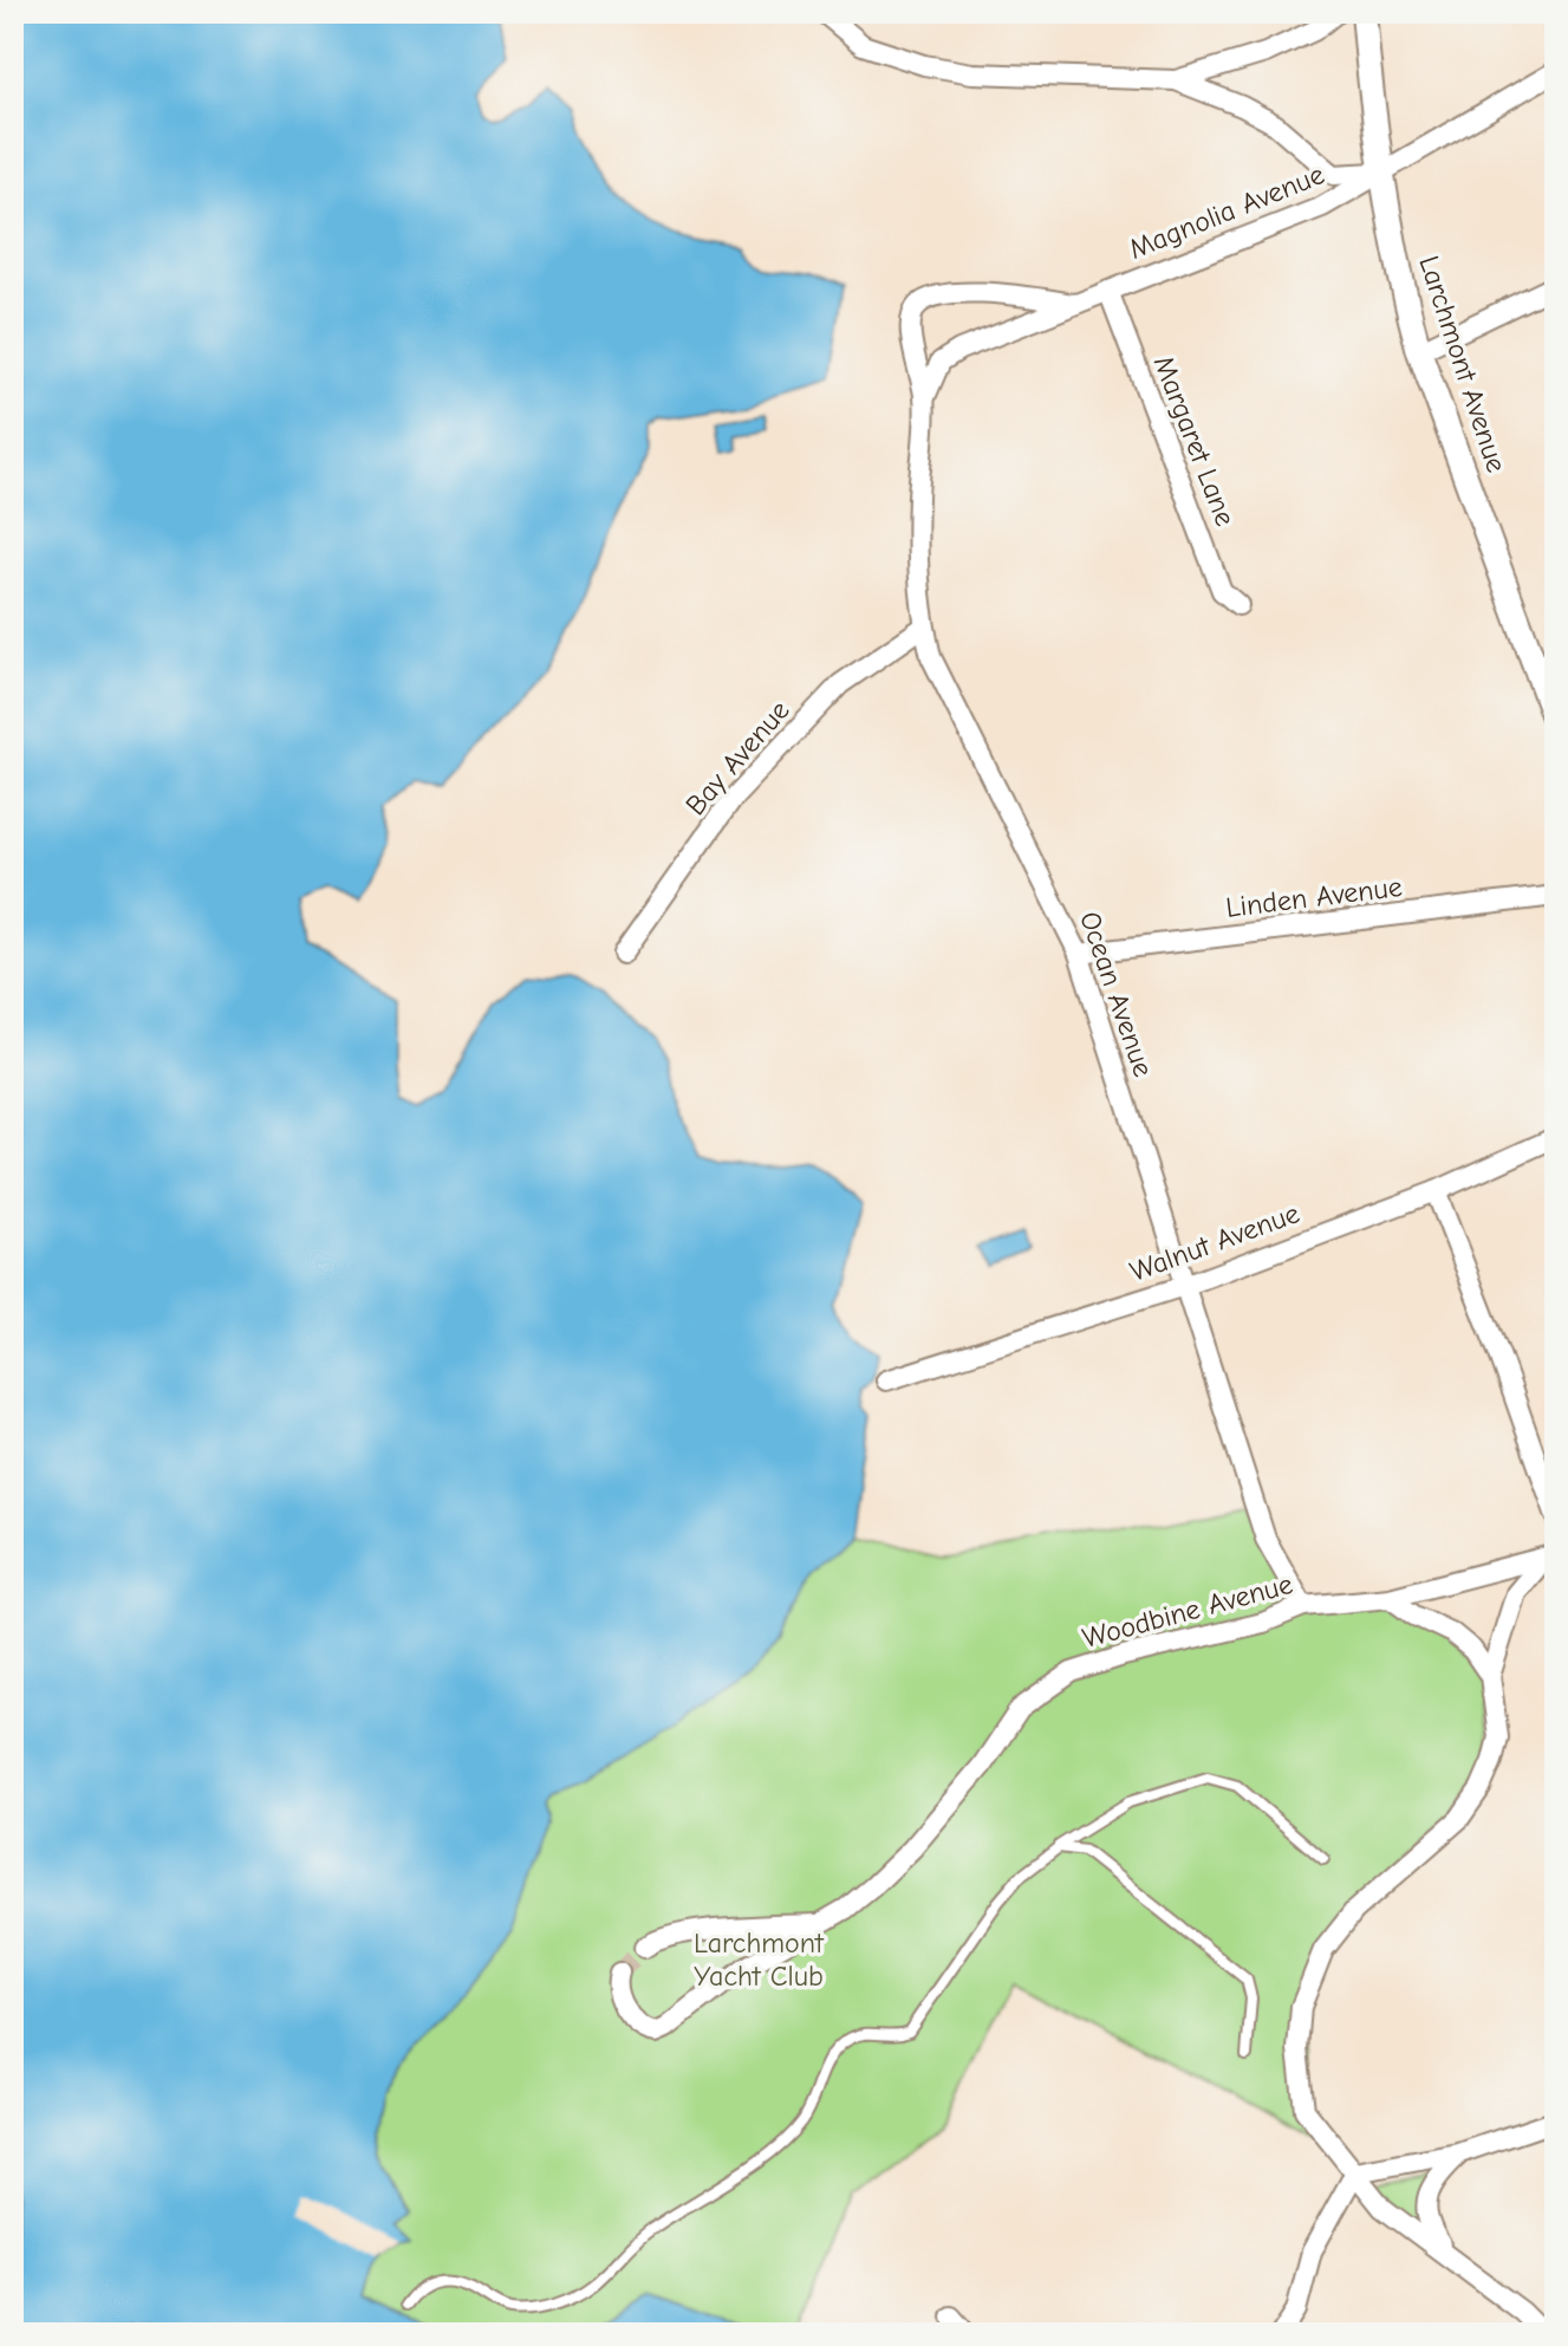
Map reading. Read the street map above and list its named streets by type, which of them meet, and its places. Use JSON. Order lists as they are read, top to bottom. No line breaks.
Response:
{"streets":{"street":["Magnolia Avenue","Larchmont Avenue","Margaret Lane","Bay Avenue","Linden Avenue","Ocean Avenue","Walnut Avenue","Woodbine Avenue"]},"crossings":[["Magnolia Avenue","Larchmont Avenue"],["Magnolia Avenue","Margaret Lane"],["Magnolia Avenue","Ocean Avenue"],["Bay Avenue","Ocean Avenue"],["Linden Avenue","Ocean Avenue"],["Ocean Avenue","Walnut Avenue"],["Ocean Avenue","Woodbine Avenue"]],"parks":["Larchmont Yacht Club"]}
